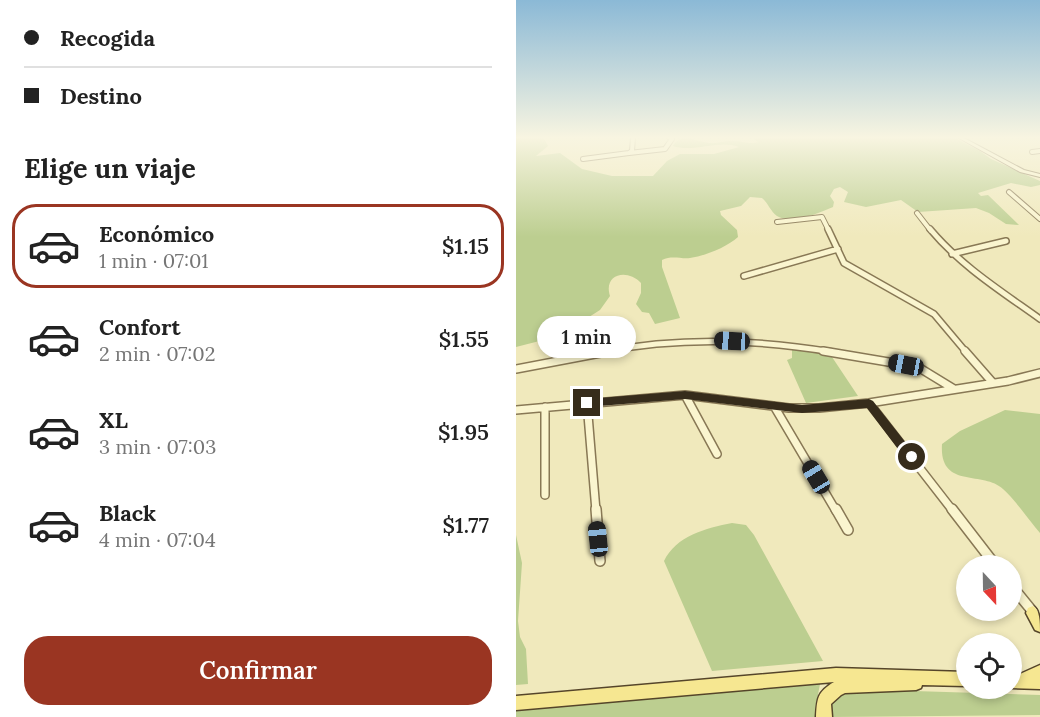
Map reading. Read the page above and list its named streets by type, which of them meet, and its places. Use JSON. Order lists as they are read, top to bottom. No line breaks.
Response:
{"north":"bottom","page":{"banner":["Recogida","Destino"],"heading":"Elige un viaje","list":[{"name":"Económico","note":"1 min · 07:01","value":"$1.15"},{"name":"Confort","note":"2 min · 07:02","value":"$1.55"},{"name":"XL","note":"3 min · 07:03","value":"$1.95"},{"name":"Black","note":"4 min · 07:04","value":"$1.77"}],"bubble":"1 min","buttons":"Confirmar"}}
